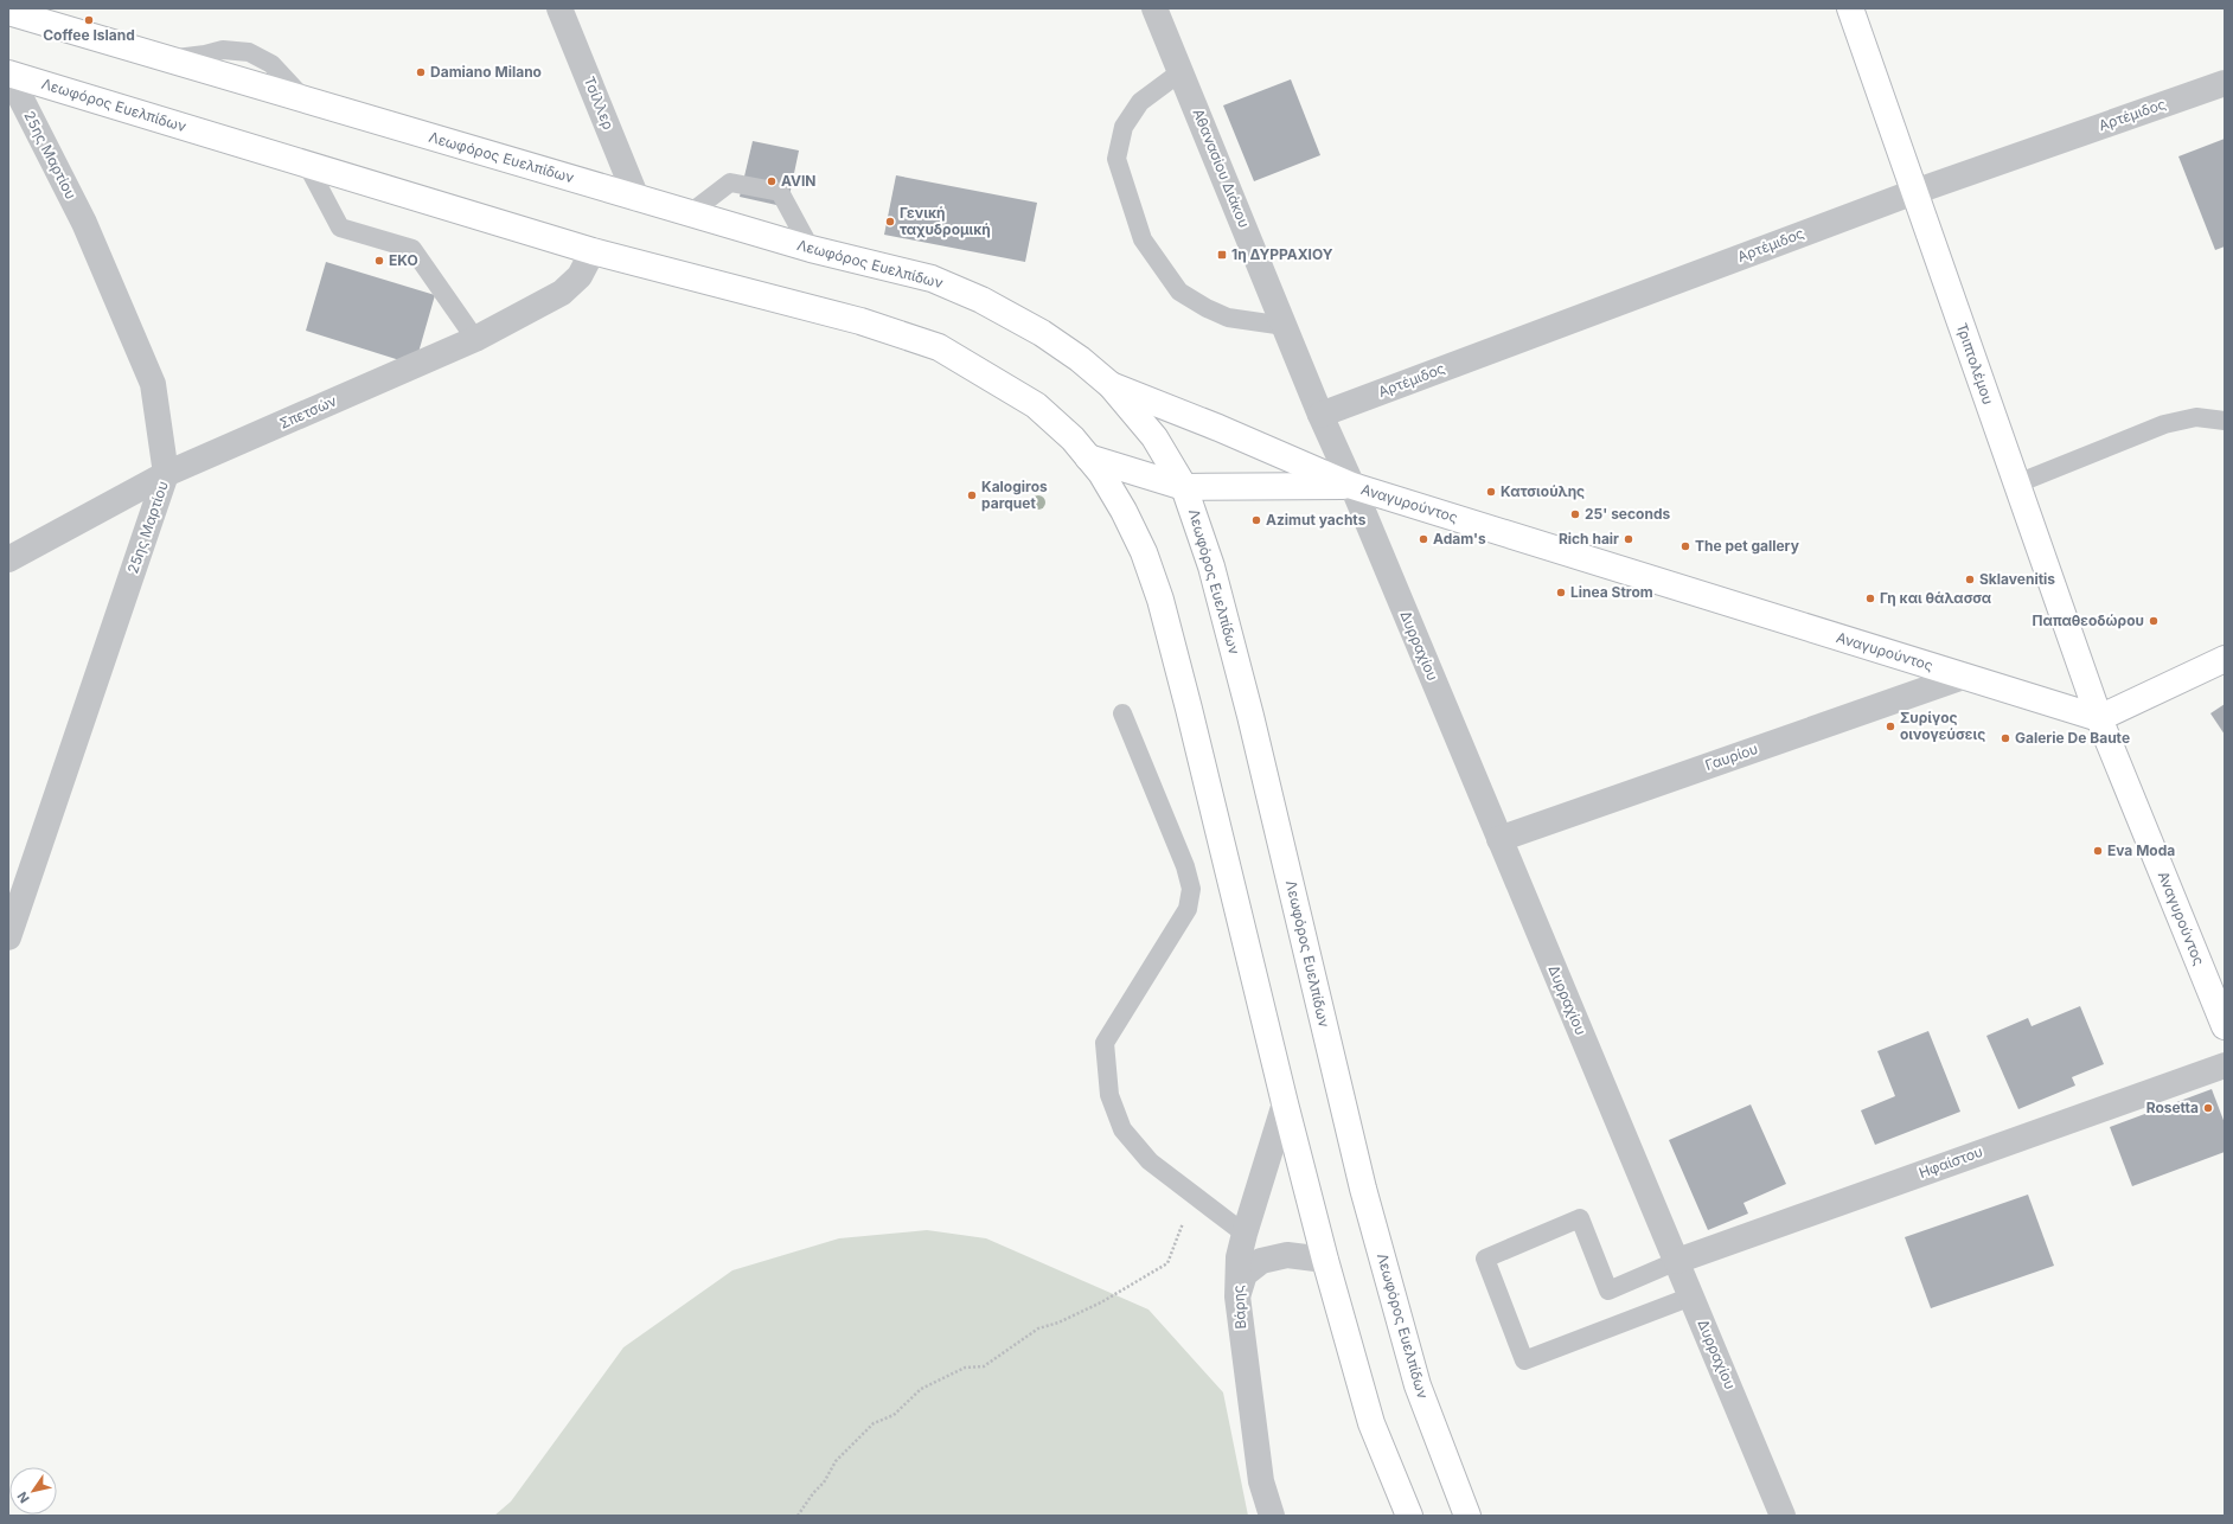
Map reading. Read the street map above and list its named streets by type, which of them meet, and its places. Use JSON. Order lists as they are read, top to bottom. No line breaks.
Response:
{"streets":{"main road":["Λεωφόρος Ευελπίδων","Τριπτολέμου","Αναγυρούντος"],"street":["Τσίλλερ","Αρτέμιδος","25ης Μαρτίου","Αθανασίου Διάκου","Σπετσών","Δυρραχίου","Γαυρίου","Ηφαίστου","Βάρης"]},"crossings":[["Τσίλλερ","Λεωφόρος Ευελπίδων"],["Λεωφόρος Ευελπίδων","25ης Μαρτίου"],["Λεωφόρος Ευελπίδων","Σπετσών"],["Λεωφόρος Ευελπίδων","Αναγυρούντος"],["Λεωφόρος Ευελπίδων","Βάρης"],["Αρτέμιδος","Αθανασίου Διάκου"],["Αρτέμιδος","Τριπτολέμου"],["25ης Μαρτίου","Σπετσών"],["Αθανασίου Διάκου","Αναγυρούντος"],["Αθανασίου Διάκου","Δυρραχίου"],["Τριπτολέμου","Αναγυρούντος"],["Αναγυρούντος","Δυρραχίου"],["Αναγυρούντος","Γαυρίου"],["Δυρραχίου","Γαυρίου"],["Δυρραχίου","Ηφαίστου"]],"places":{"other":["Coffee Island","Damiano Milano","AVIN","Γενική ταχυδρομική","EKO","Κατσιούλης","Kalogiros parquet","25' seconds","Azimut yachts","Adam's","Rich hair","The pet gallery","Sklavenitis","Linea Strom","Γη και θάλασσα","Παπαθεοδώρου","Συρίγος οινογεύσεις","Galerie De Baute","Eva Moda","Rosetta"],"transit":["1η ΔΥΡΡΑΧΙΟΥ"]},"north":"bottom left"}
